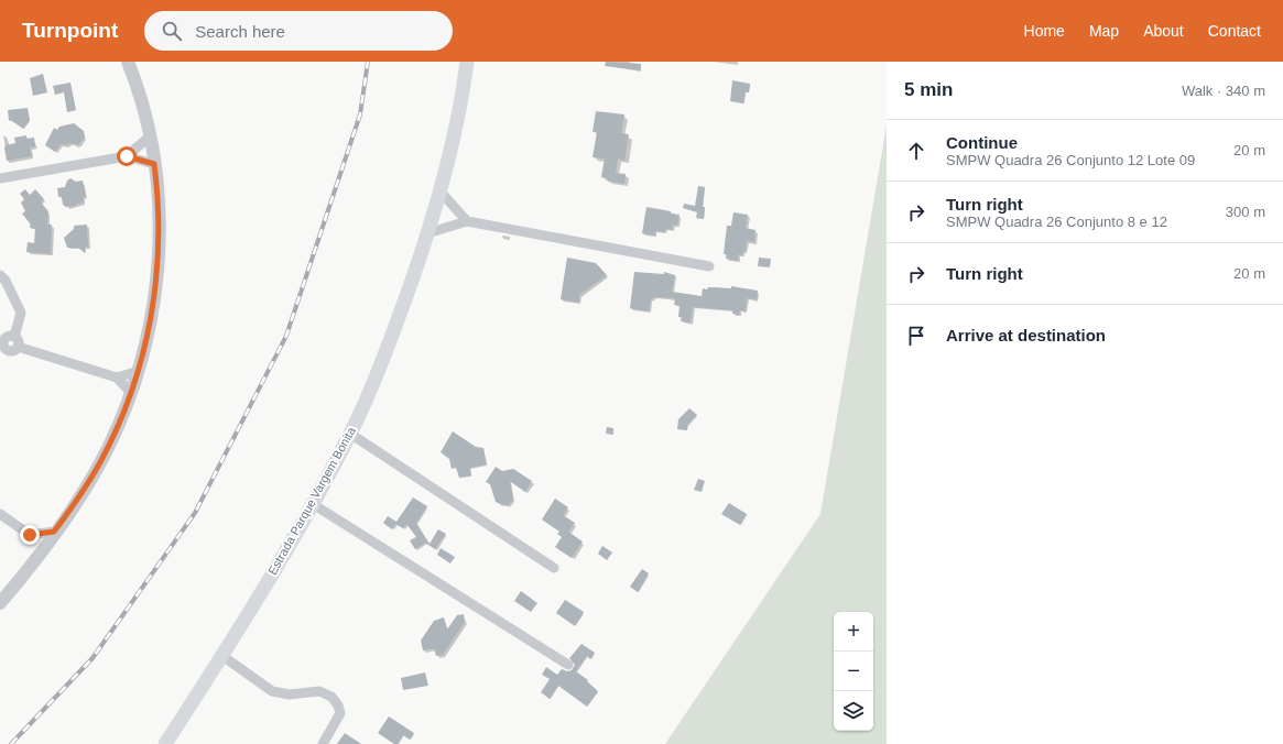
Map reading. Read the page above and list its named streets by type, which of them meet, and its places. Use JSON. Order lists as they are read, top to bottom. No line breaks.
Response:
{"streets":{"main road":["Estrada Parque Vargem Bonita"]},"page":{"header":"Turnpoint","search":"Search here","nav":["Home","Map","About","Contact"],"heading":["5 min","Walk · 340 m"],"list":[["Continue","SMPW Quadra 26 Conjunto 12 Lote 09","20 m"],["Turn right","SMPW Quadra 26 Conjunto 8 e 12","300 m"],["Turn right","20 m"],"Arrive at destination"],"map_buttons":["+","−"]}}
